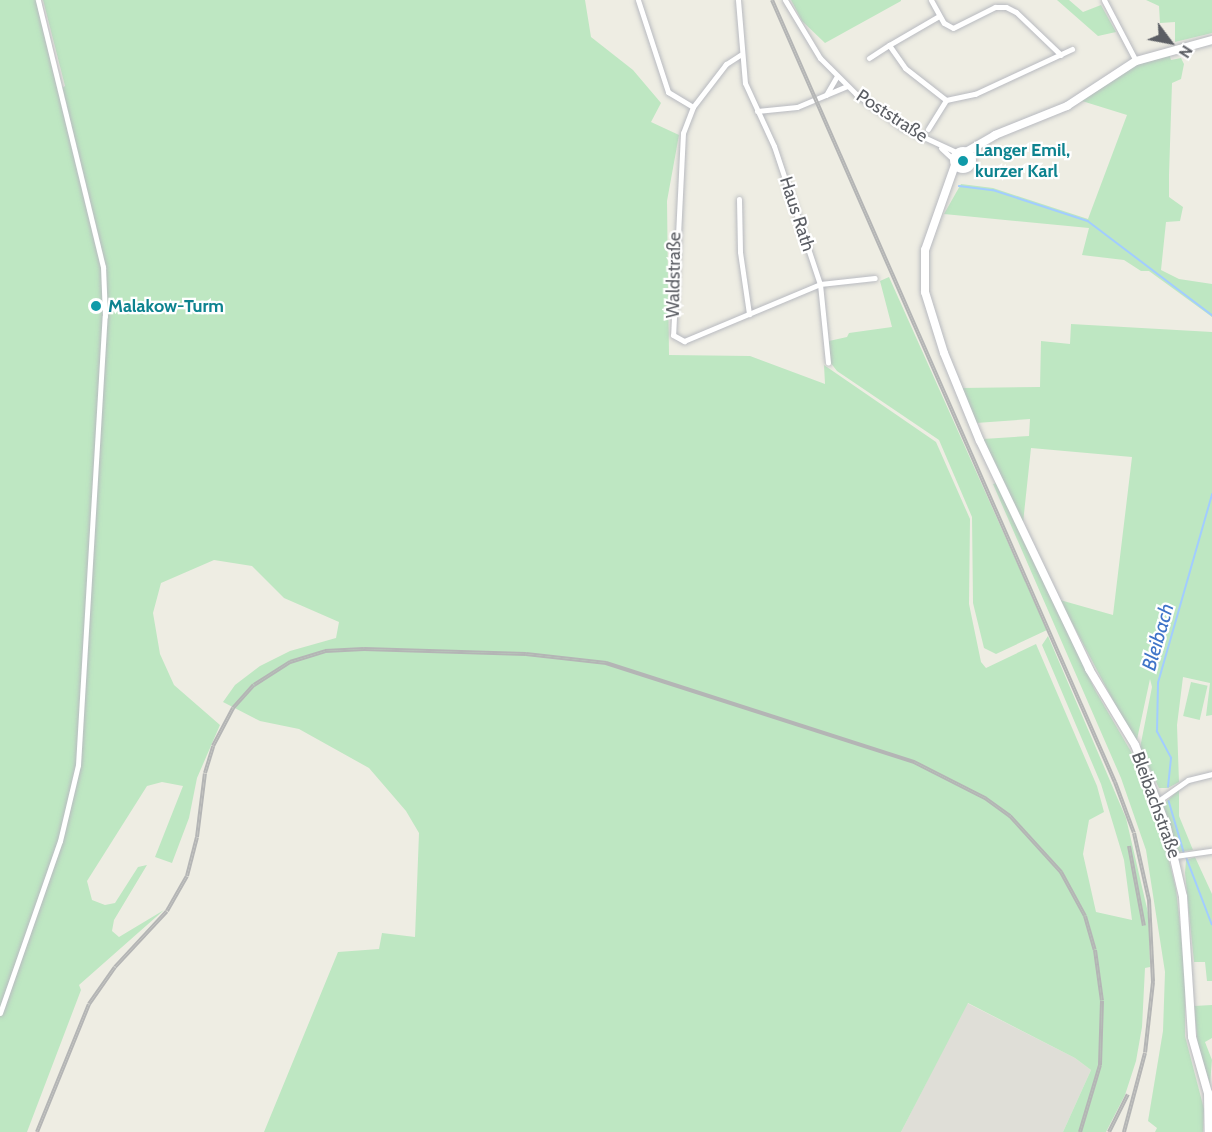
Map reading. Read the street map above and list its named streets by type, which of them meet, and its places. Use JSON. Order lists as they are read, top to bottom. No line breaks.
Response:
{"streets":{"main road":["Bleibachstraße"],"street":["Poststraße","Haus Rath","Waldstraße"]},"crossings":[["Poststraße","Bleibachstraße"],["Haus Rath","Waldstraße"]],"water":["Bleibach"],"places":["Langer Emil, kurzer Karl","Malakow-Turm"],"north":"bottom right"}
